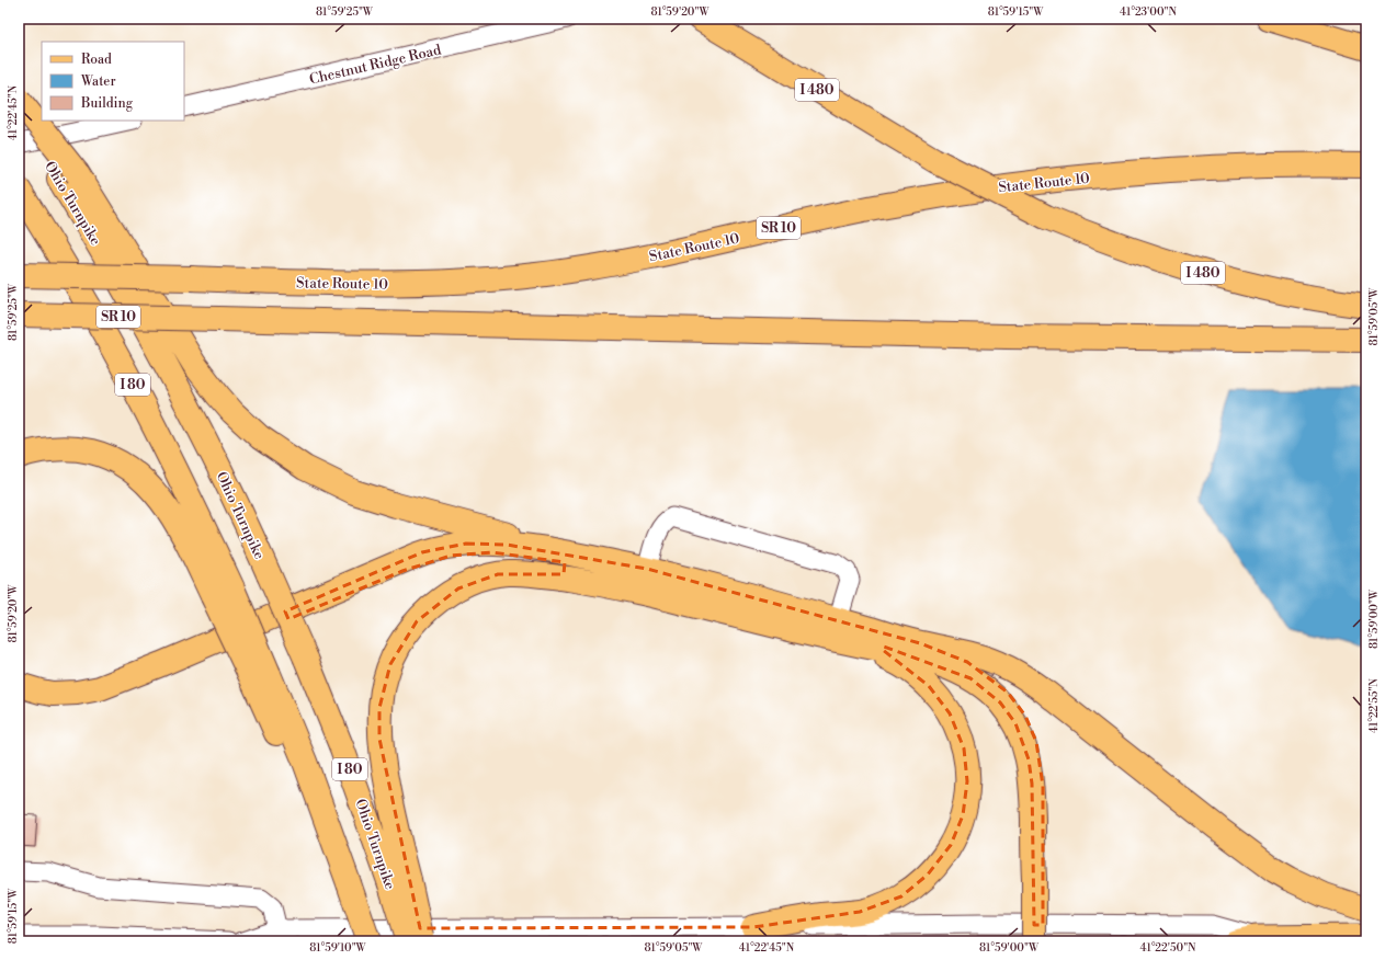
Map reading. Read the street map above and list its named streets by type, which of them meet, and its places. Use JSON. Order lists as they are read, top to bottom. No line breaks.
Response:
{"streets":{"highway":["I 480","State Route 10","Ohio Turnpike","SR 10","I 80"],"street":["Chestnut Ridge Road"]},"legend":["Road","Water","Building"],"coordinates":["81°59'25\"W","81°59'20\"W","81°59'15\"W","41°23'00\"N","41°22'45\"N","81°59'05\"W","81°59'00\"W","41°22'55\"N","81°59'10\"W","41°22'50\"N"]}
